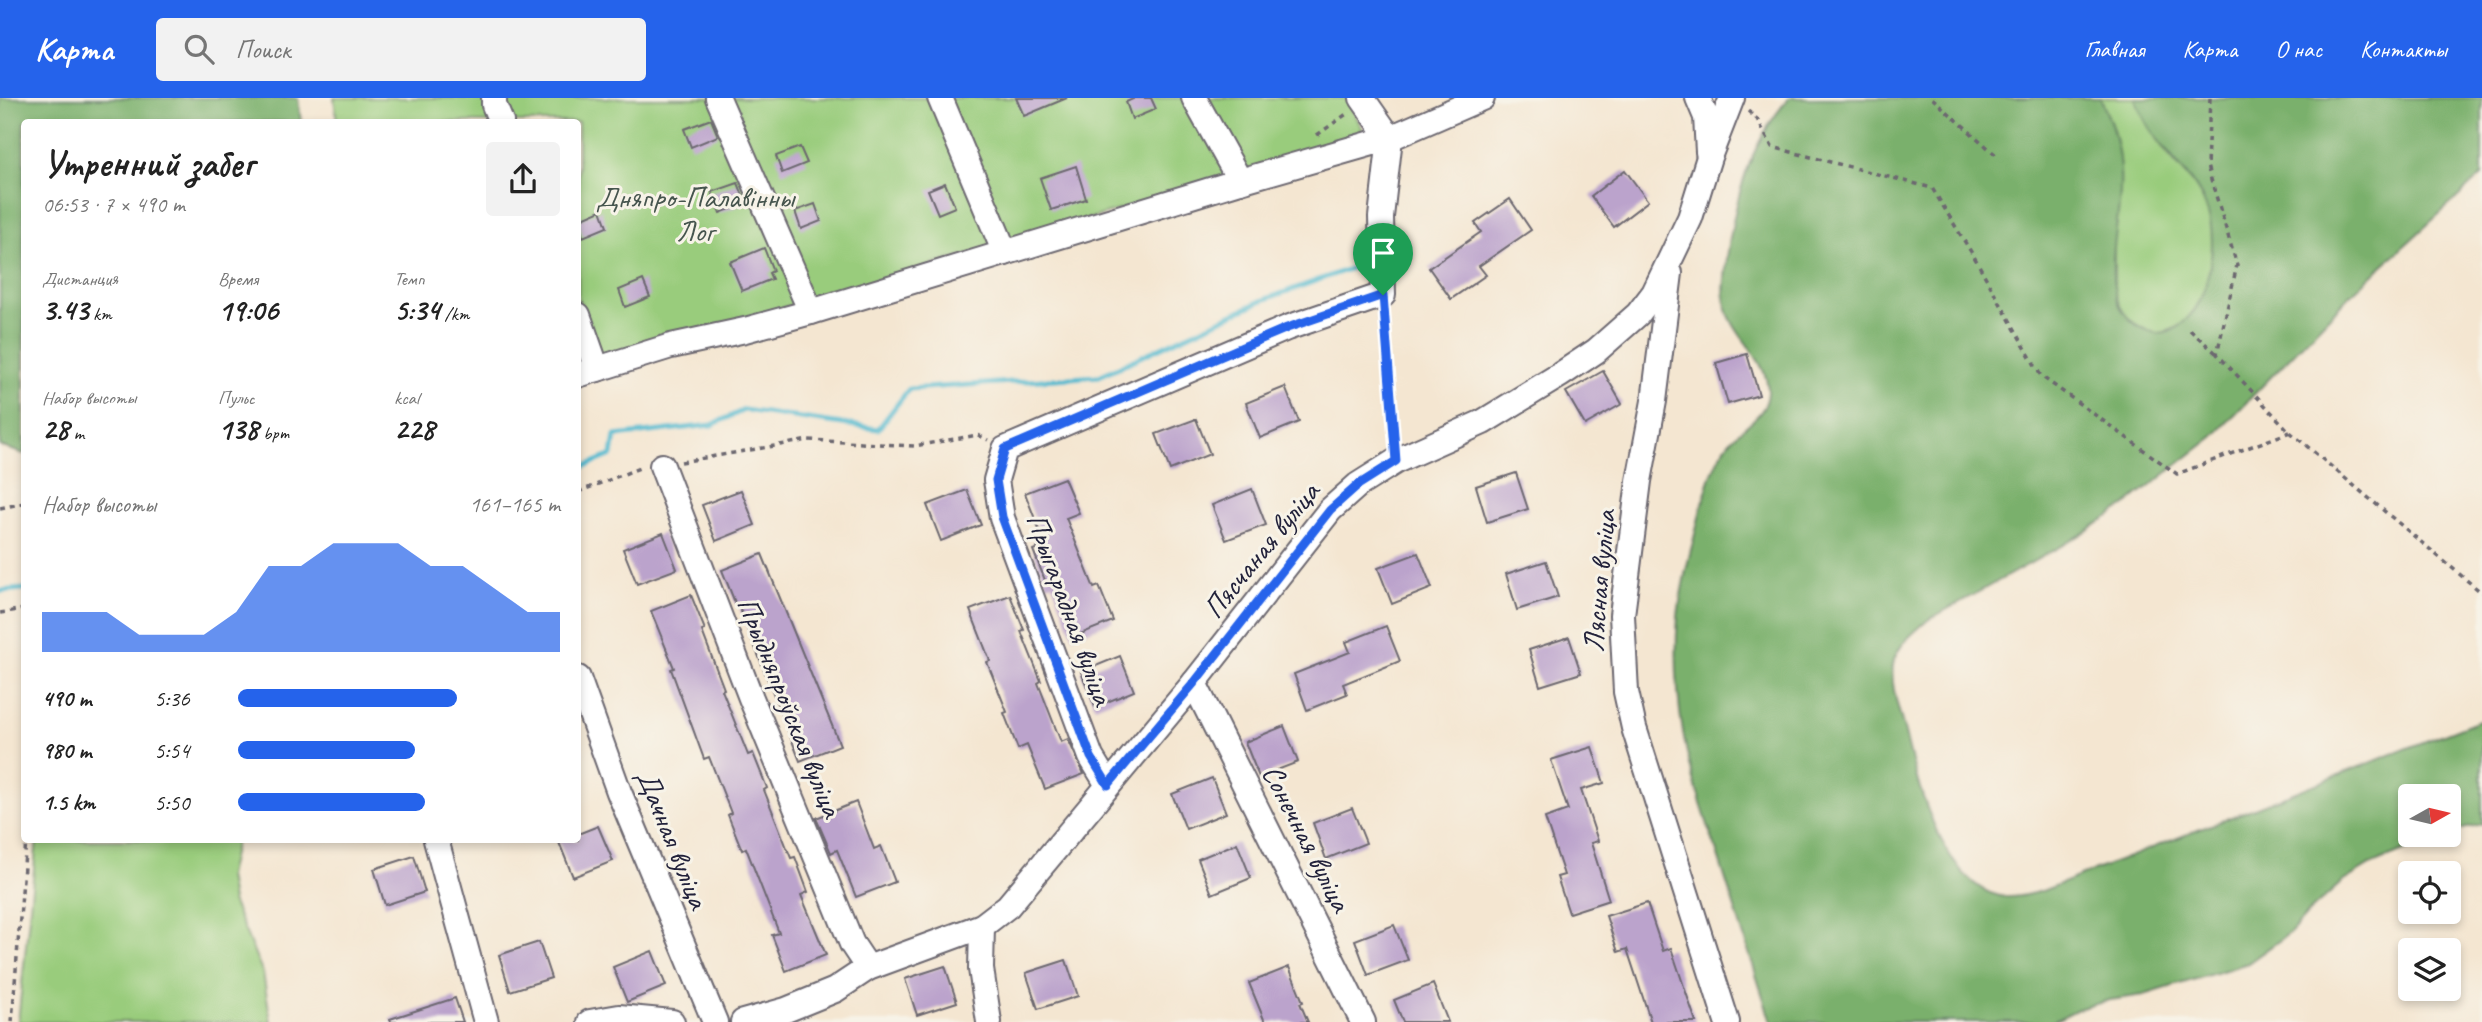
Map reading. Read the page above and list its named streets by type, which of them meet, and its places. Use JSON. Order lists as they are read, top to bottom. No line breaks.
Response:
{"streets":{"street":["Пясчаная вуліца","Лясная вуліца","Прыгарадная вуліца","Прыдняпроўская вуліца","Сонечная вуліца","Дачная вуліца"]},"crossings":[["Пясчаная вуліца","Лясная вуліца"],["Пясчаная вуліца","Прыгарадная вуліца"],["Пясчаная вуліца","Прыдняпроўская вуліца"],["Пясчаная вуліца","Сонечная вуліца"]],"parks":["Дняпро-Палавінны Лог"],"north":"right","page":{"header":"Карта","search":"Поиск","nav":["Главная","Карта","О нас","Контакты"],"heading":["Утренний забег","06:53 · 7 × 490 m"],"stats":[["Дистанция","3.43 km"],["Время","19:06"],["Темп","5:34 /km"],["Набор высоты","28 m"],["Пульс","138 bpm"],["kcal","228"]],"chart":["Набор высоты","161–165 m"],"list":[{"name":"490 m","note":"5:36"},{"name":"980 m","note":"5:54"},{"name":"1.5 km","note":"5:50"}]}}
